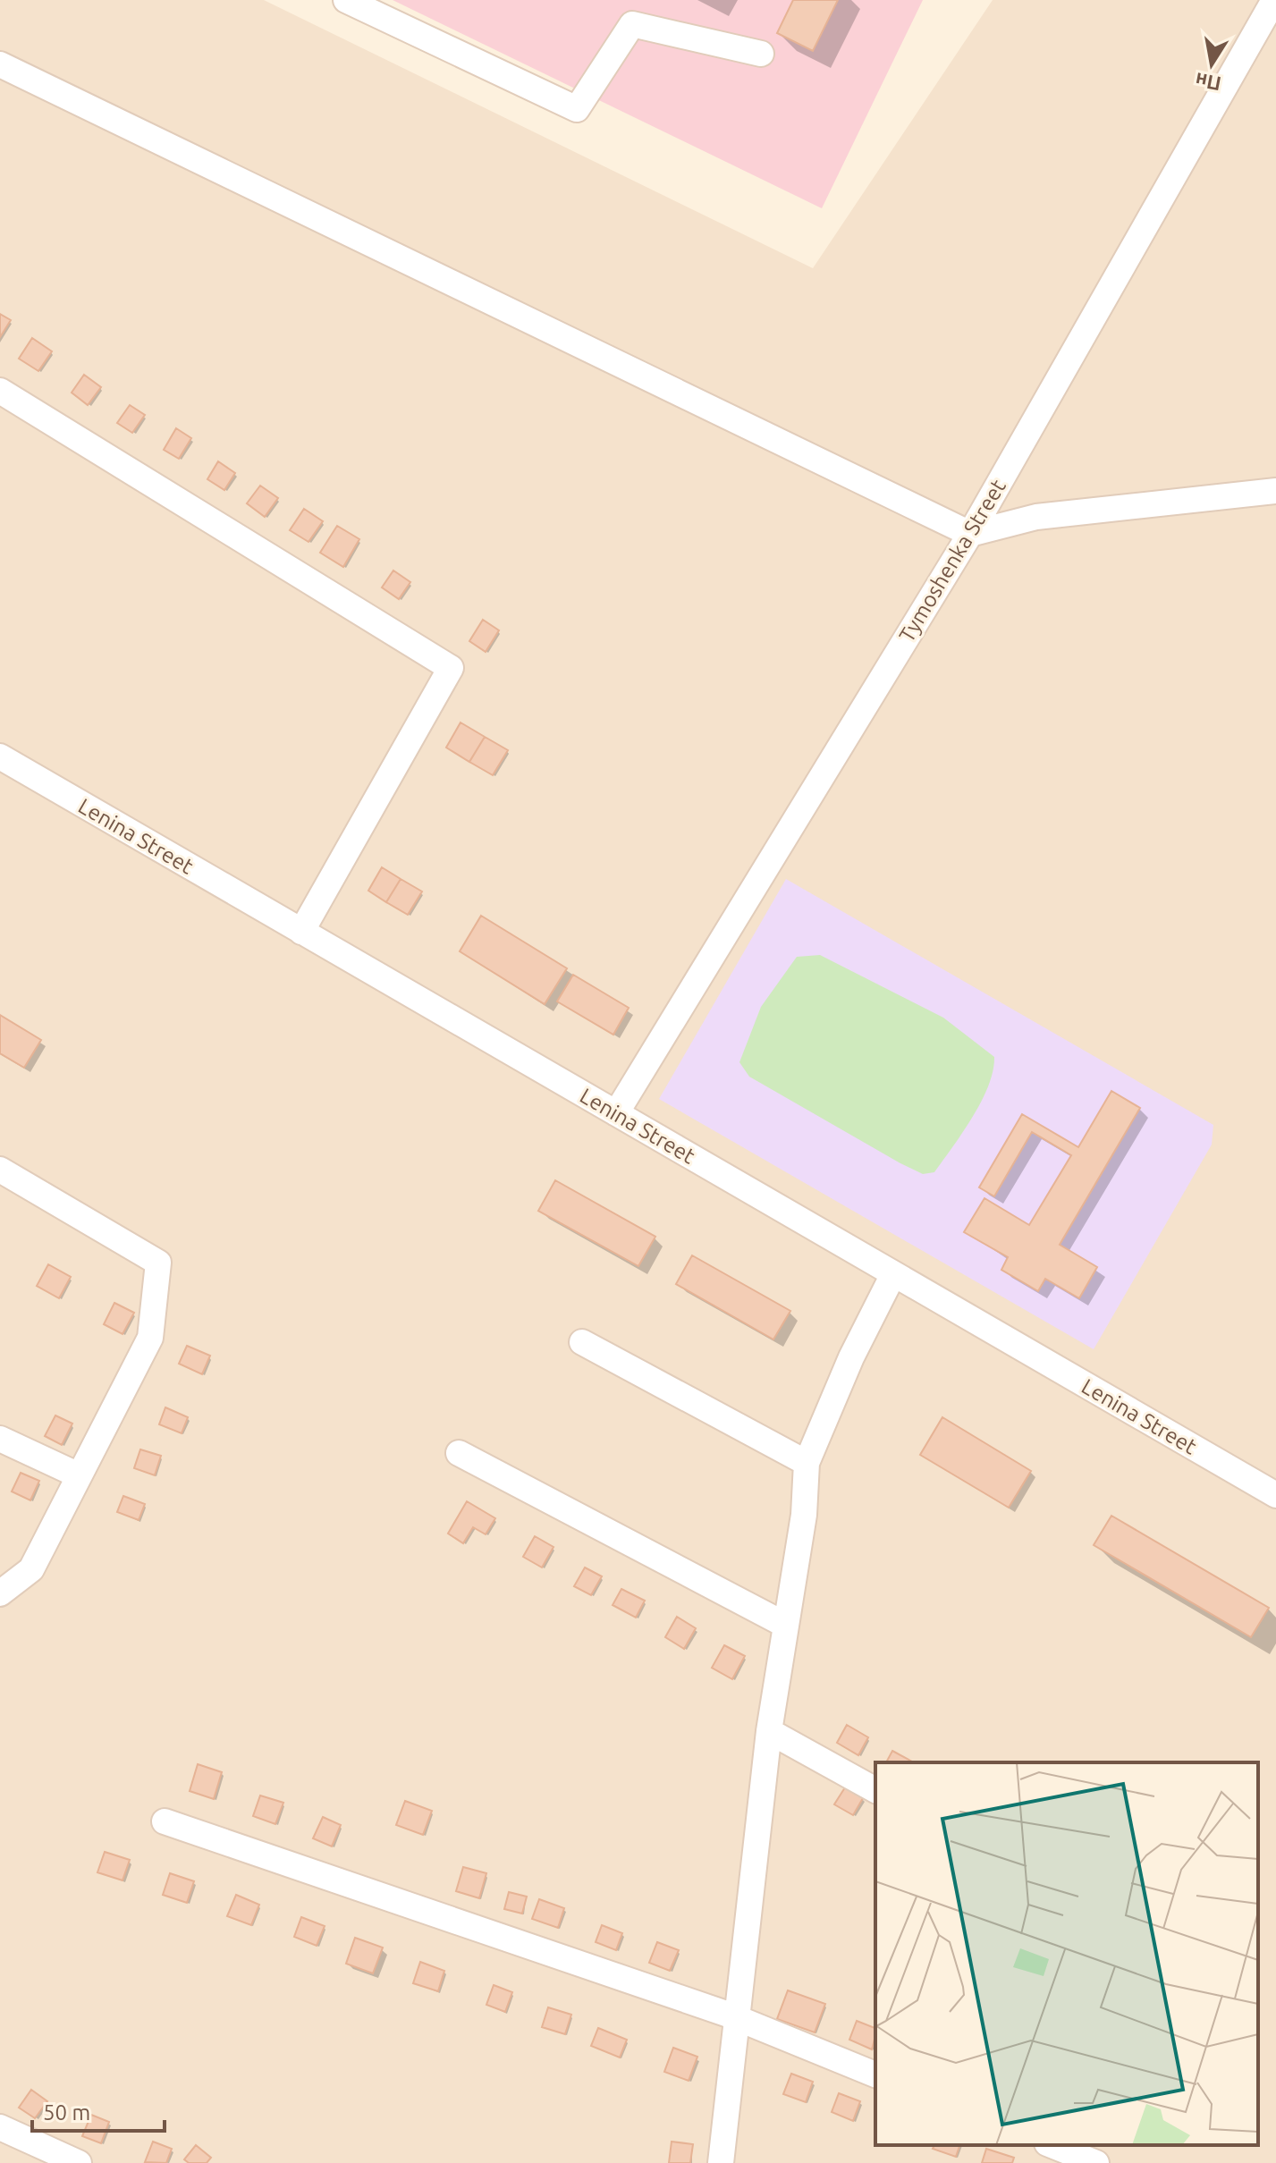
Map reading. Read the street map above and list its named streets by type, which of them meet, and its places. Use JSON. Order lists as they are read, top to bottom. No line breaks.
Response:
{"streets":{"street":["Tymoshenka Street","Lenina Street"]},"crossings":[["Tymoshenka Street","Lenina Street"]],"scale_bar":"50 m","north":"bottom"}
